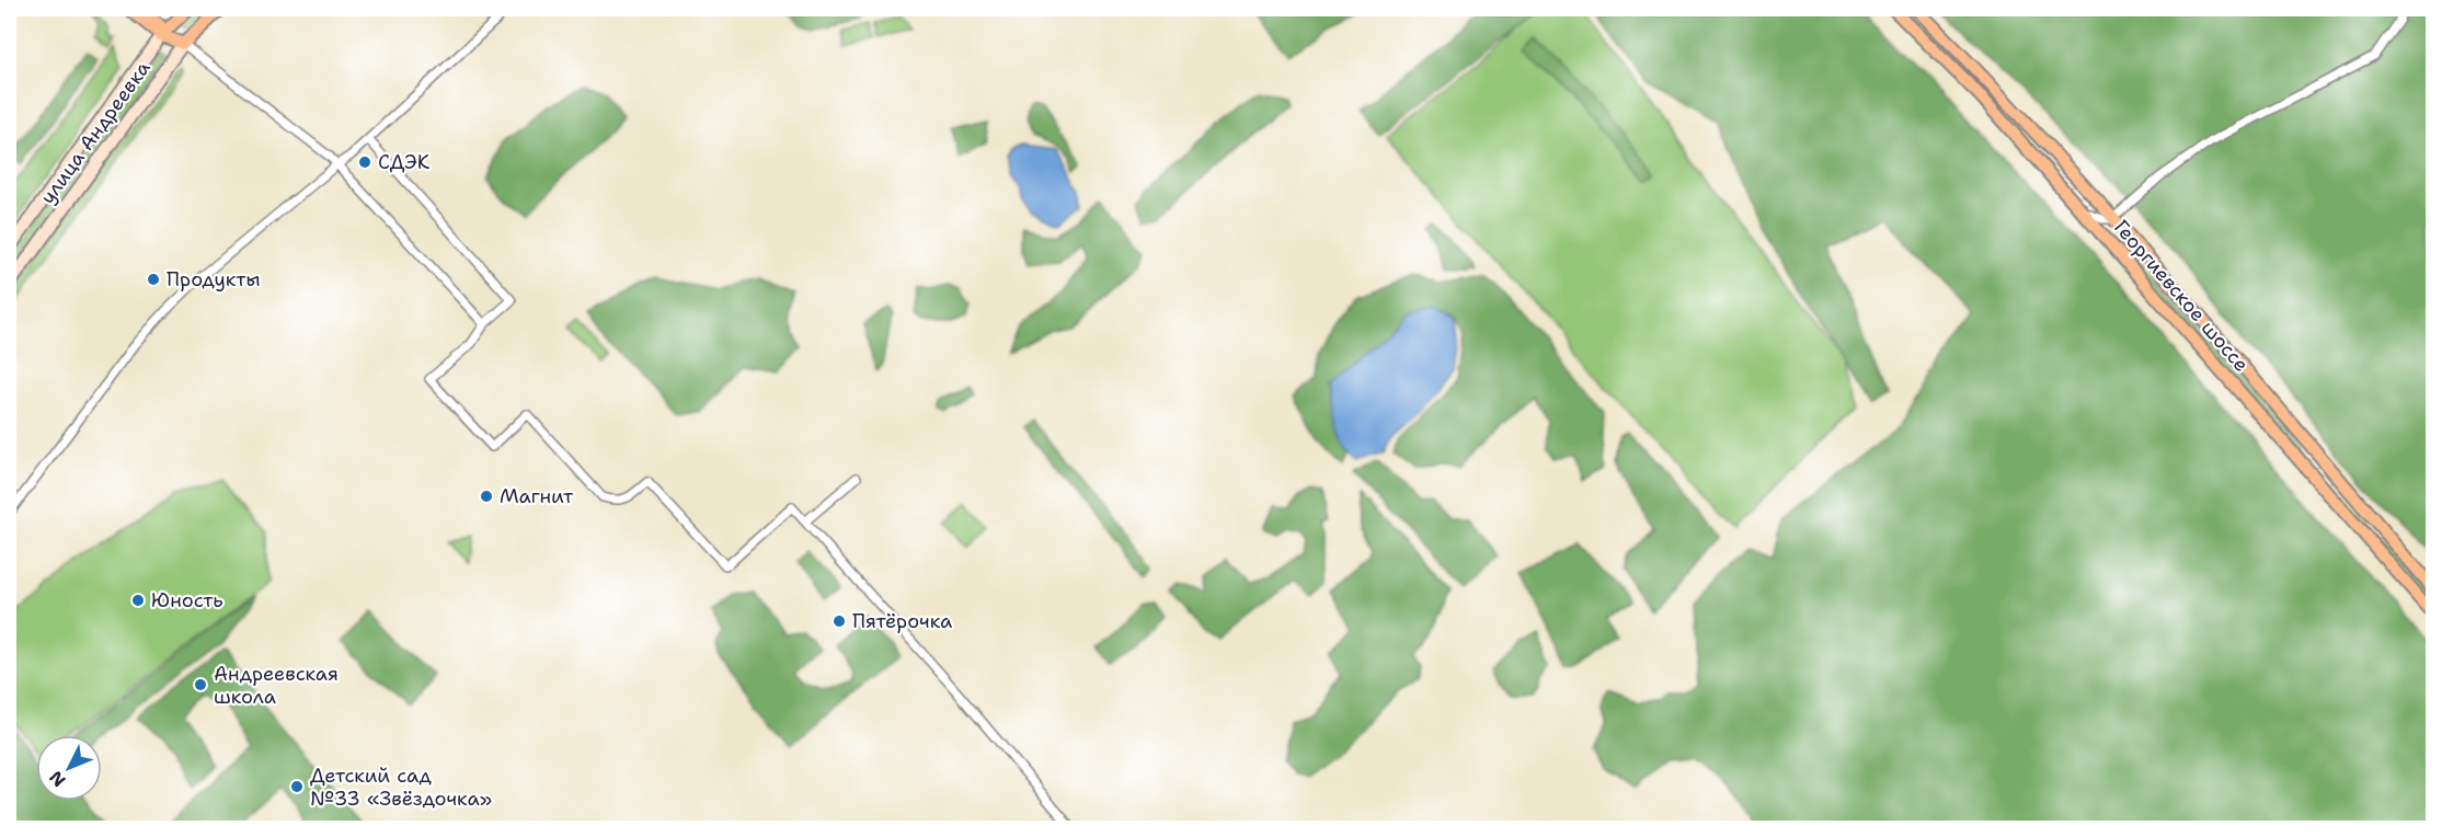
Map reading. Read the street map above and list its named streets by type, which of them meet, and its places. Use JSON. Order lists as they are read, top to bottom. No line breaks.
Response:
{"streets":{"main road":["улица Андреевка","Георгиевское шоссе"]},"places":["СДЭК","Продукты","Магнит","Юность","Пятёрочка","Андреевская школа","Детский сад №33 «Звёздочка»"],"north":"bottom left"}
